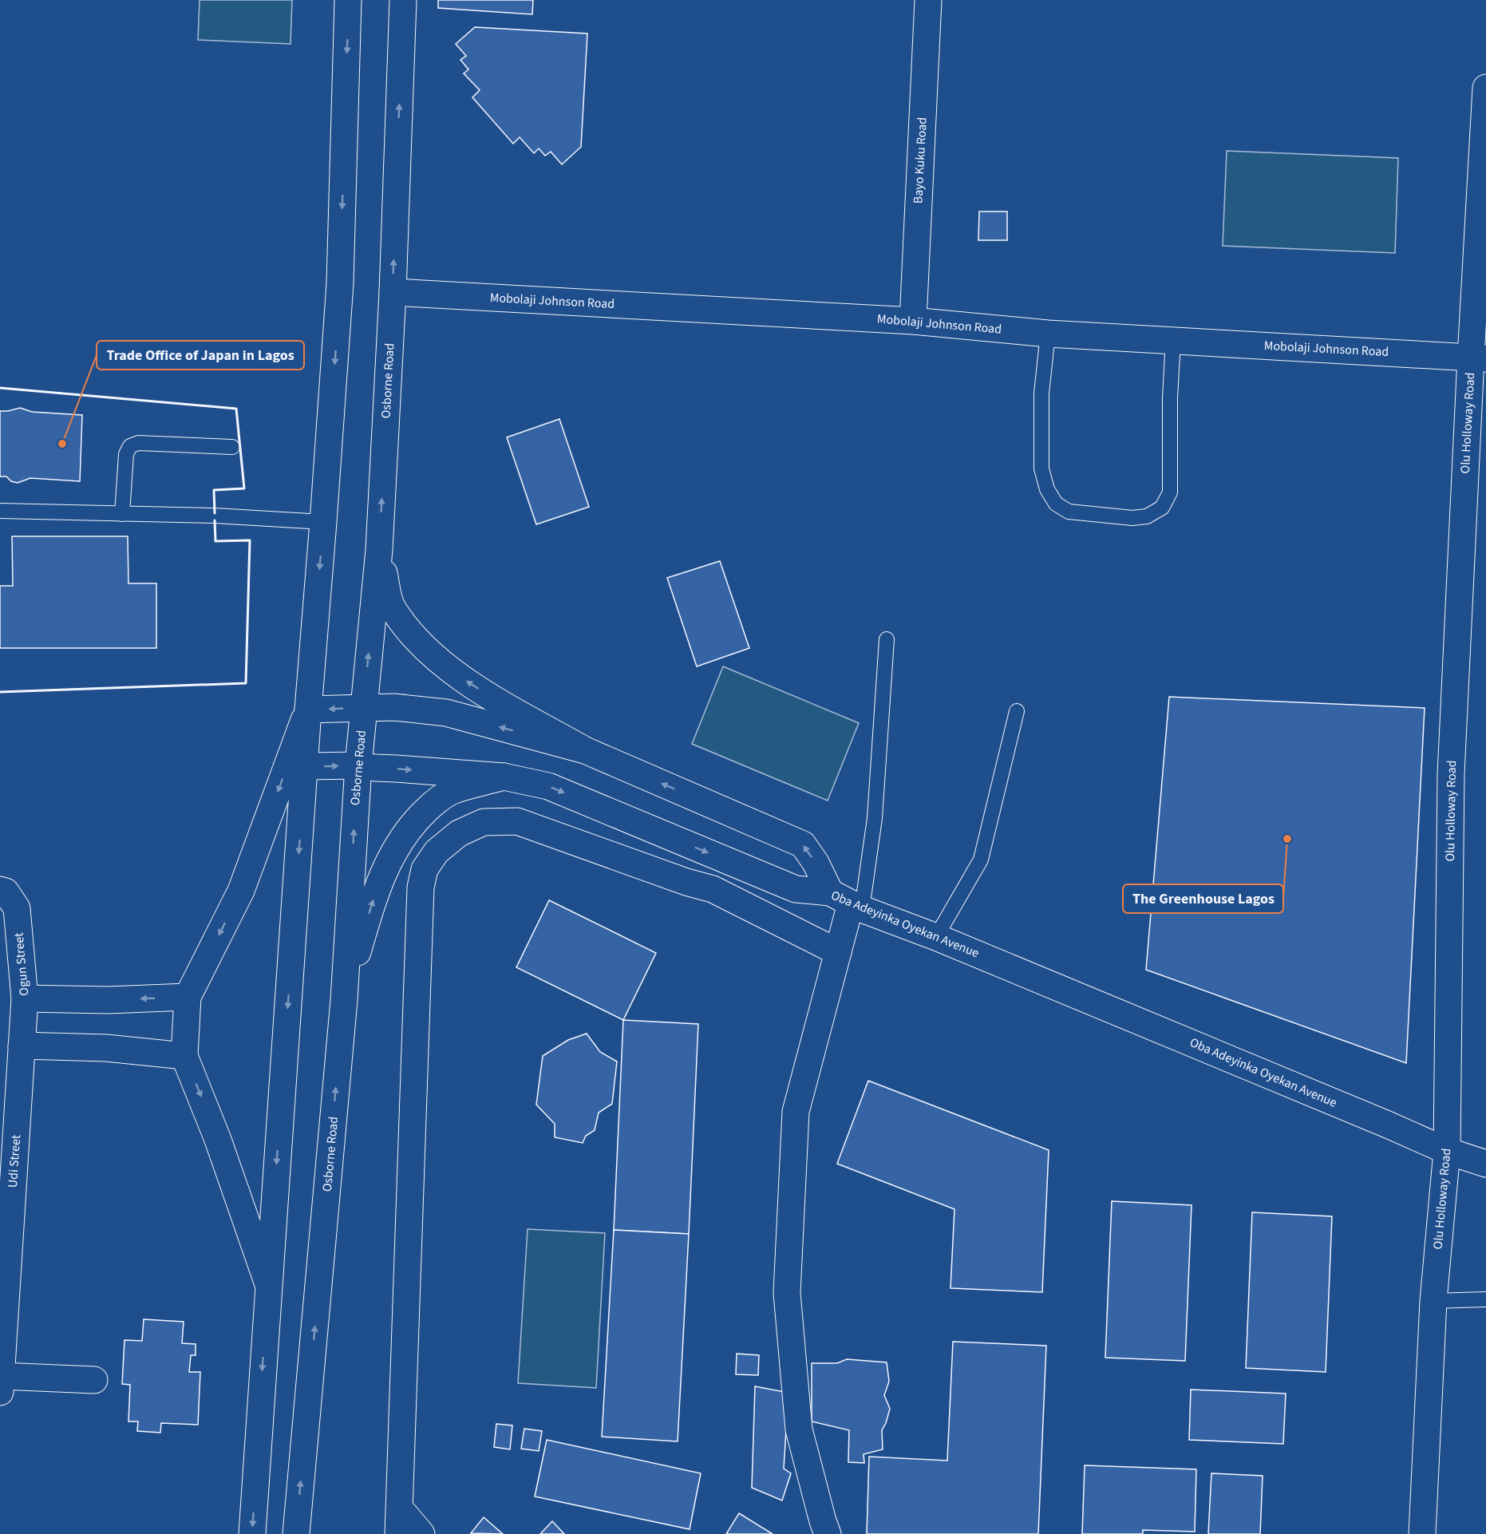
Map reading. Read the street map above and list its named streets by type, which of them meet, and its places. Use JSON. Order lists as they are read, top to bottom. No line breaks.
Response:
{"streets":{"main road":["Bayo Kuku Road","Mobolaji Johnson Road","Osborne Road","Olu Holloway Road","Oba Adeyinka Oyekan Avenue","Ogun Street","Udi Street"]},"crossings":[["Bayo Kuku Road","Mobolaji Johnson Road"],["Mobolaji Johnson Road","Osborne Road"],["Mobolaji Johnson Road","Olu Holloway Road"],["Osborne Road","Oba Adeyinka Oyekan Avenue"],["Olu Holloway Road","Oba Adeyinka Oyekan Avenue"],["Ogun Street","Udi Street"]],"places":["Trade Office of Japan in Lagos","The Greenhouse Lagos"]}
